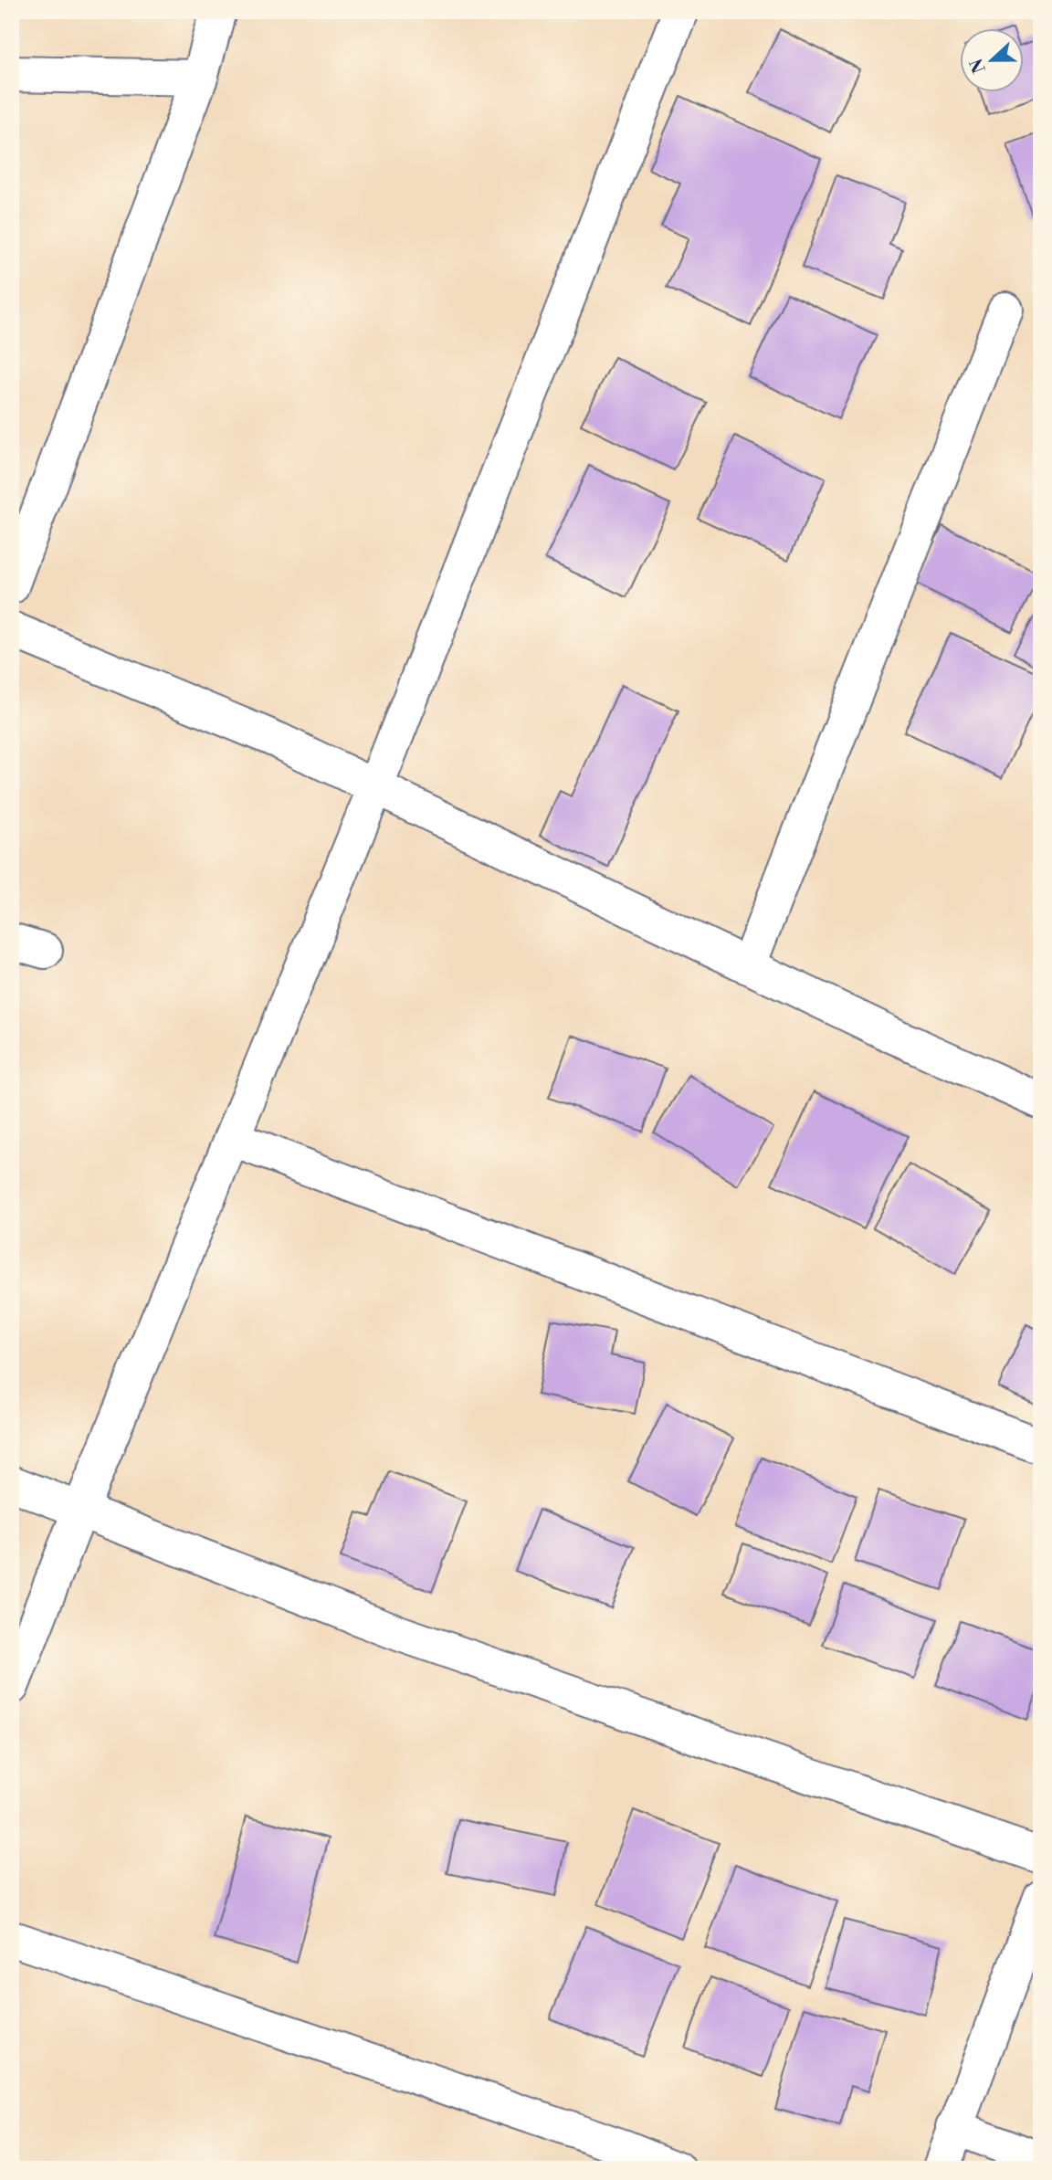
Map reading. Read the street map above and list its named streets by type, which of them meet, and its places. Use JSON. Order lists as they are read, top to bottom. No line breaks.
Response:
{"north":"left"}
